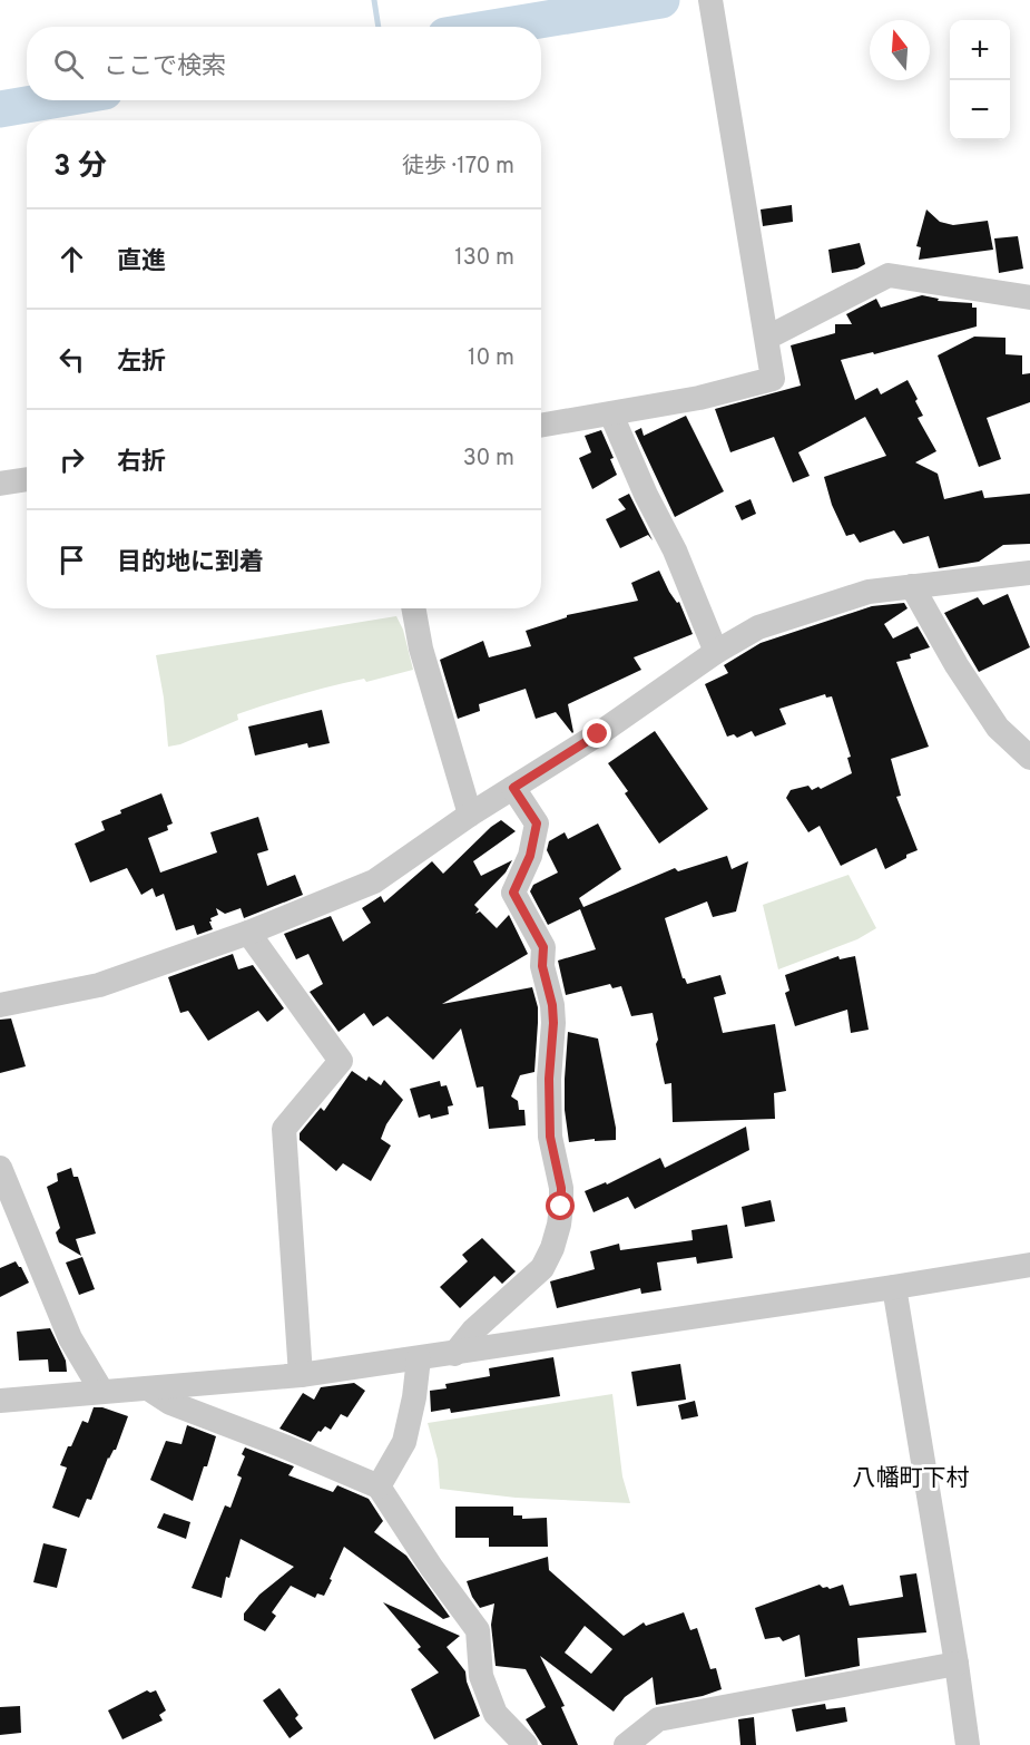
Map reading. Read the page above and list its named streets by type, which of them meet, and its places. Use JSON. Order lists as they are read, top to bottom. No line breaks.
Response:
{"districts":["八幡町下村"],"north":"top","page":{"map_buttons":["+","−"],"search":"ここで検索","heading":["3 分","徒歩 · 170 m"],"list":[["直進","130 m"],["左折","10 m"],["右折","30 m"],"目的地に到着"]}}
